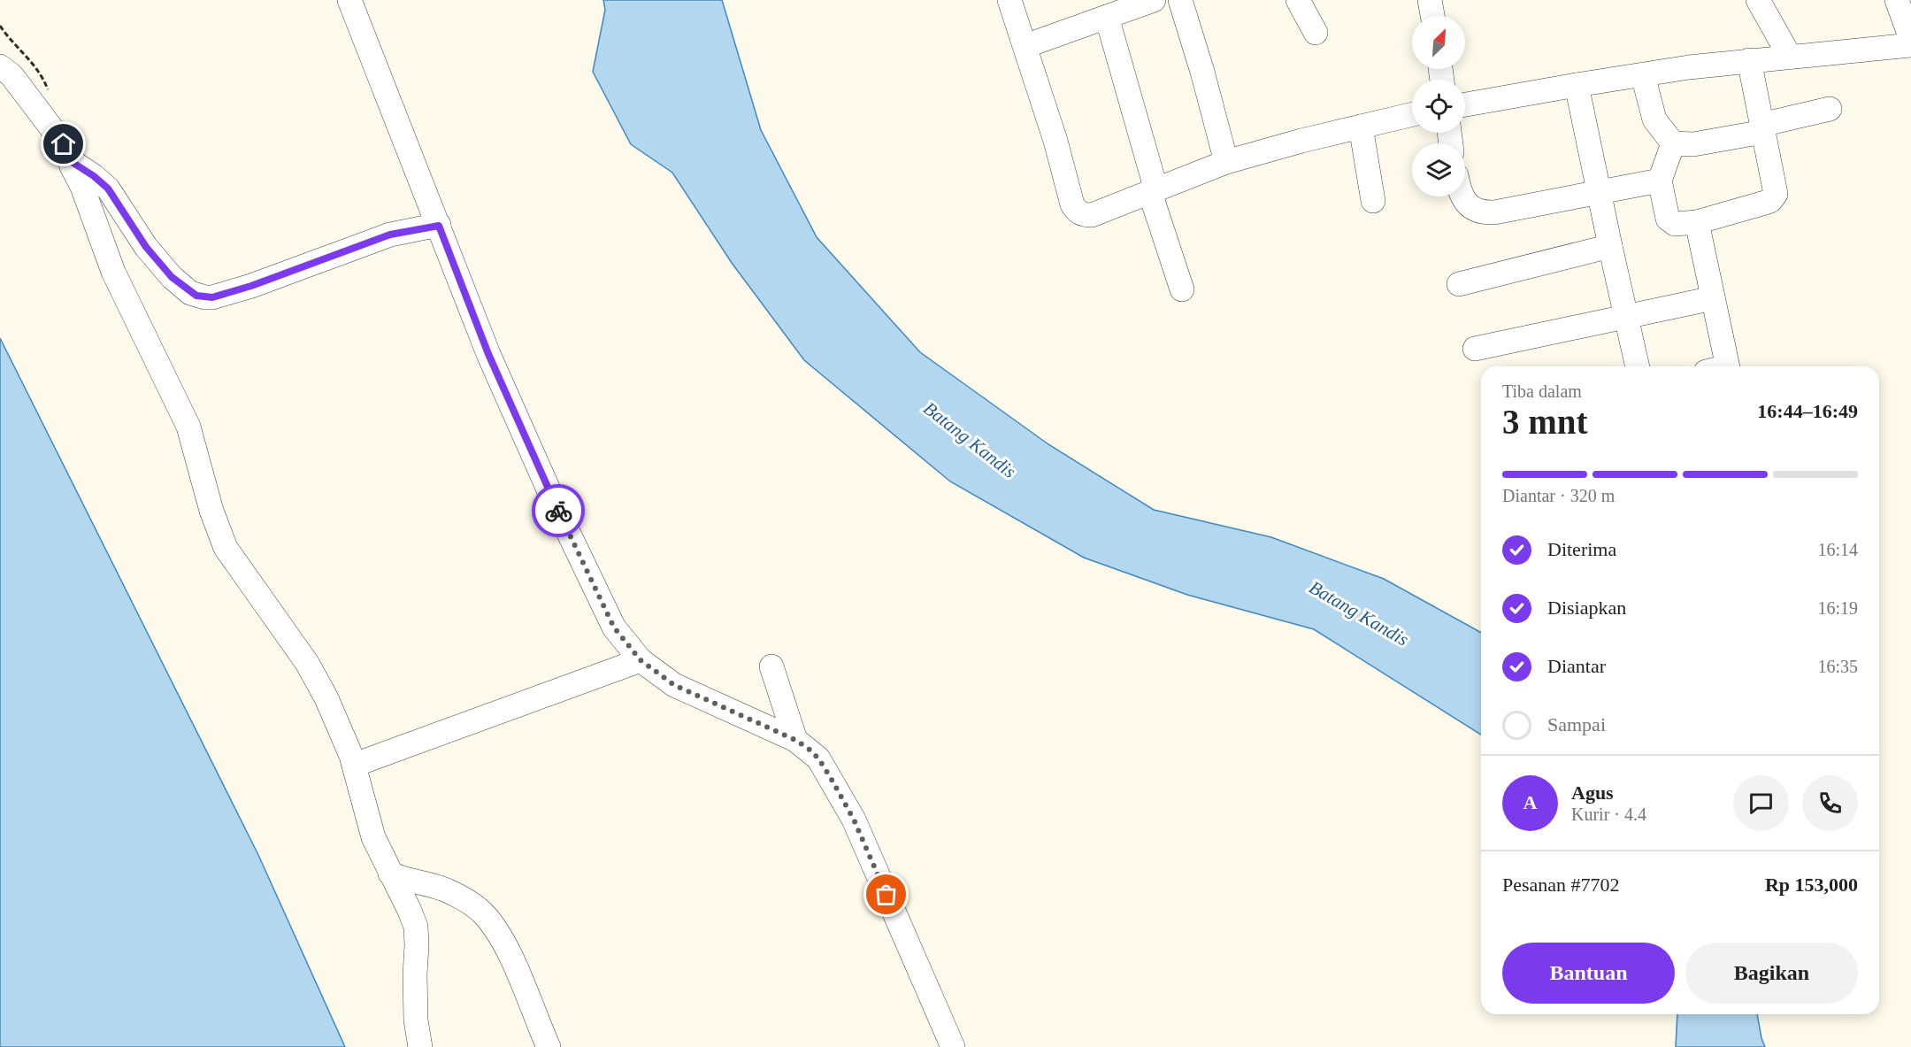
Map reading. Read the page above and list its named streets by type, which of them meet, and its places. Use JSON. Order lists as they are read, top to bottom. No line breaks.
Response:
{"water":["Batang Kandis"],"north":"top right","page":{"heading":["3 mnt","Tiba dalam","16:44–16:49"],"panel":["Agus","Kurir · 4.4","Pesanan #7702","Rp 153,000"],"bar":"Diantar · 320 m","list":[["Diterima","16:14"],["Disiapkan","16:19"],["Diantar","16:35"],"Sampai"],"round":"A","buttons":["Bantuan","Bagikan"]}}
